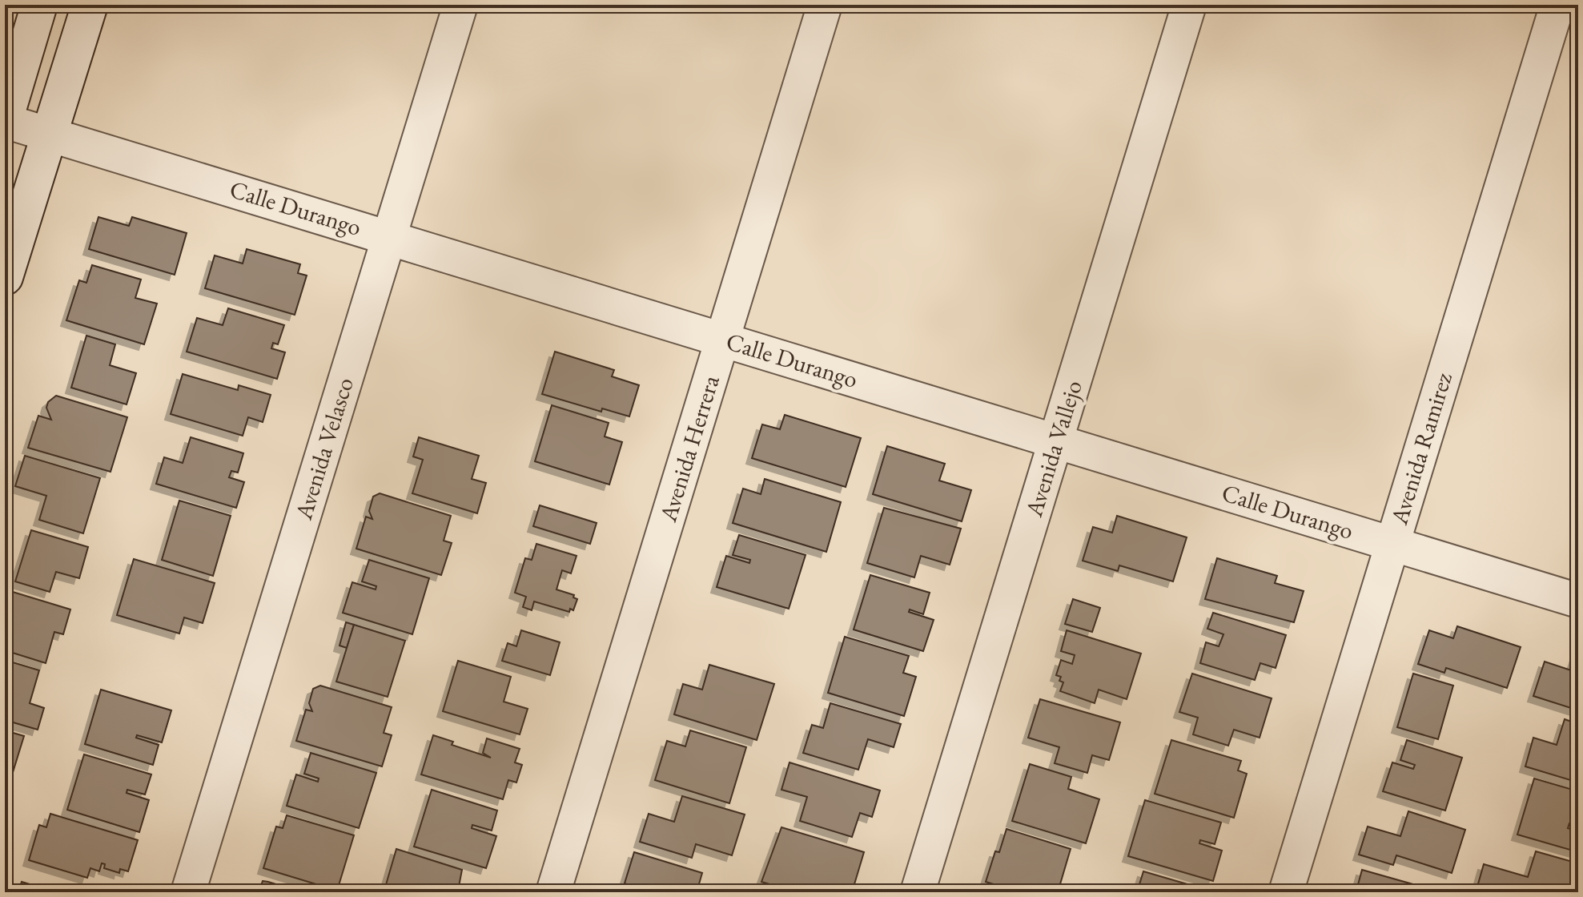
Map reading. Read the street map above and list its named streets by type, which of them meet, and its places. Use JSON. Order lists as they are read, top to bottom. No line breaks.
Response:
{"streets":{"street":["Calle Durango","Avenida Velasco","Avenida Herrera","Avenida Vallejo","Avenida Ramirez"]},"crossings":[["Calle Durango","Avenida Velasco"],["Calle Durango","Avenida Herrera"],["Calle Durango","Avenida Vallejo"],["Calle Durango","Avenida Ramirez"]]}
